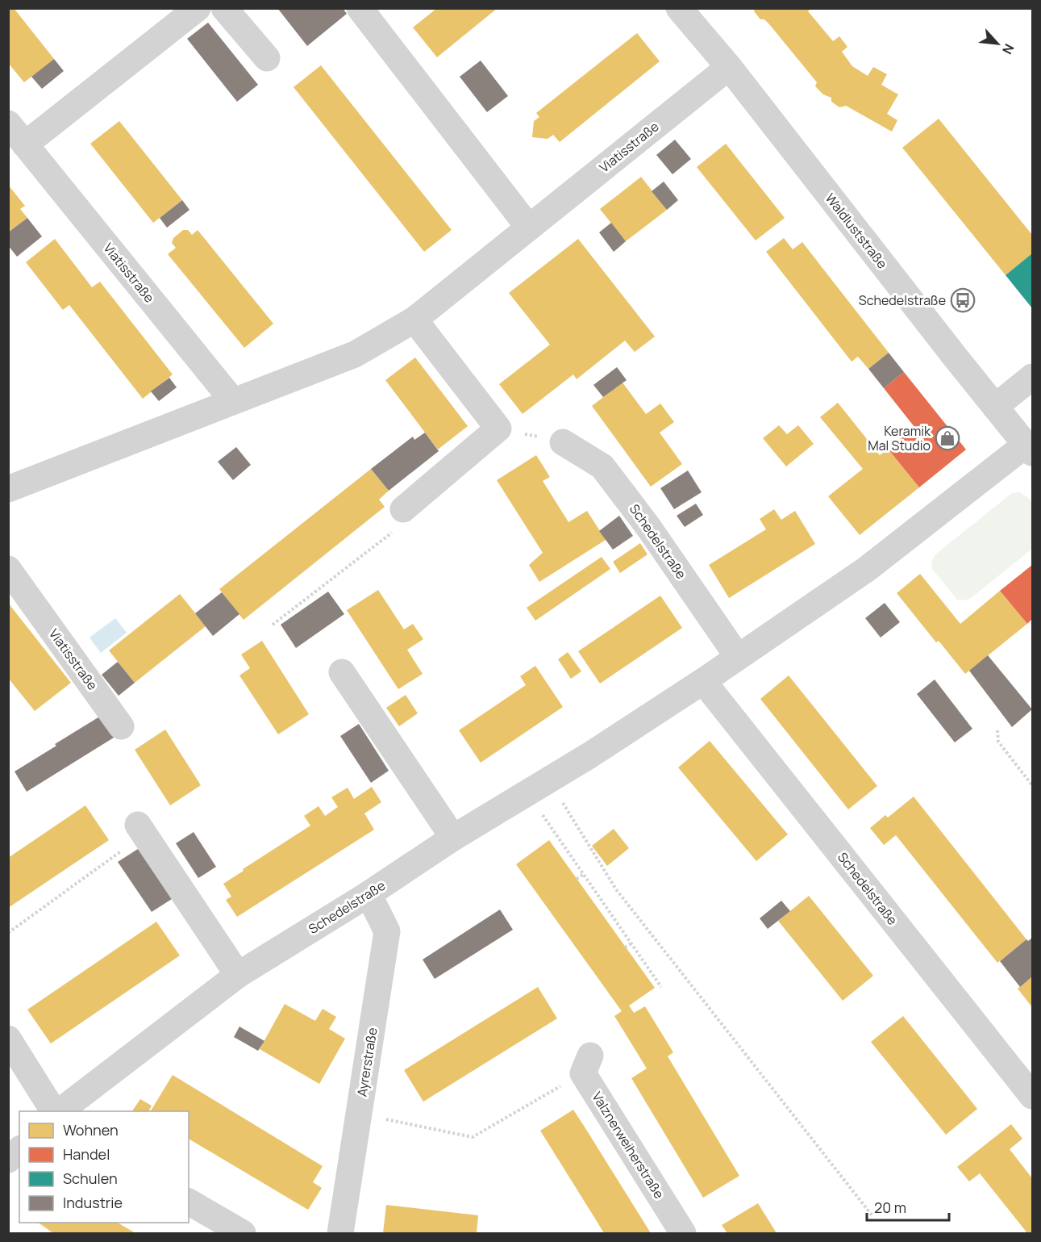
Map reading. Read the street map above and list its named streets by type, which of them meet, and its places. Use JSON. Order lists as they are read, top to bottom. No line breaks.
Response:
{"streets":{"street":["Viatisstraße","Waldluststraße","Schedelstraße","Ayrerstraße","Valznerweiherstraße"]},"crossings":[["Viatisstraße","Waldluststraße"],["Waldluststraße","Schedelstraße"],["Schedelstraße","Ayrerstraße"]],"places":{"bus stop":["Schedelstraße"],"shop":["Keramik Mal Studio"]},"legend":["Wohnen","Handel","Schulen","Industrie"],"scale_bar":"20 m","north":"bottom right"}
